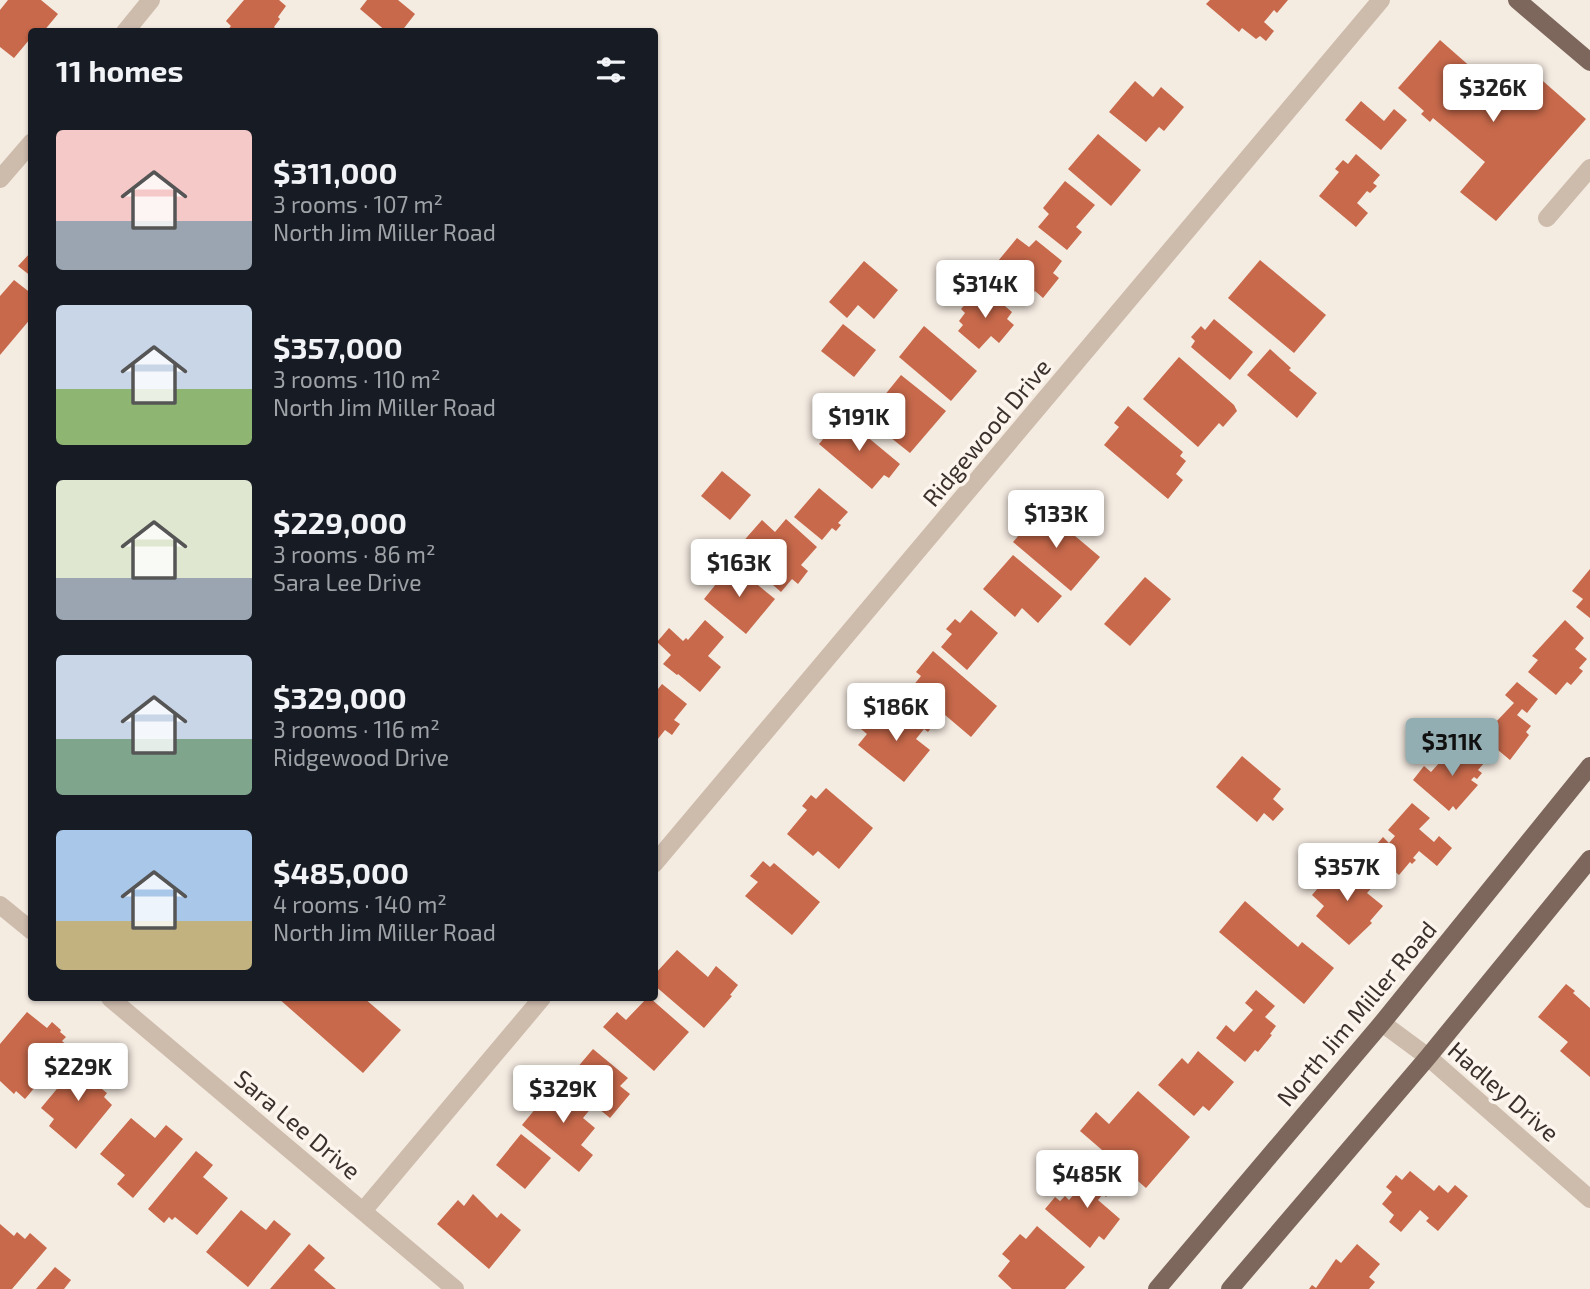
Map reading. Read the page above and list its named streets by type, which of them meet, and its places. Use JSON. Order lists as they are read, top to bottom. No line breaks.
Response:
{"streets":{"main road":["North Jim Miller Road"],"street":["Ridgewood Drive","Hadley Drive","Sara Lee Drive"]},"crossings":[["North Jim Miller Road","Hadley Drive"]],"page":{"heading":"11 homes","price":["$326K","$314K","$191K","$133K","$163K","$186K","$311K","$357K","$229K","$329K","$485K"],"list":[{"name":"$311,000","note":"3 rooms · 107 m² · North Jim Miller Road"},{"name":"$357,000","note":"3 rooms · 110 m² · North Jim Miller Road"},{"name":"$229,000","note":"3 rooms · 86 m² · Sara Lee Drive"},{"name":"$329,000","note":"3 rooms · 116 m² · Ridgewood Drive"},{"name":"$485,000","note":"4 rooms · 140 m² · North Jim Miller Road"}]}}
